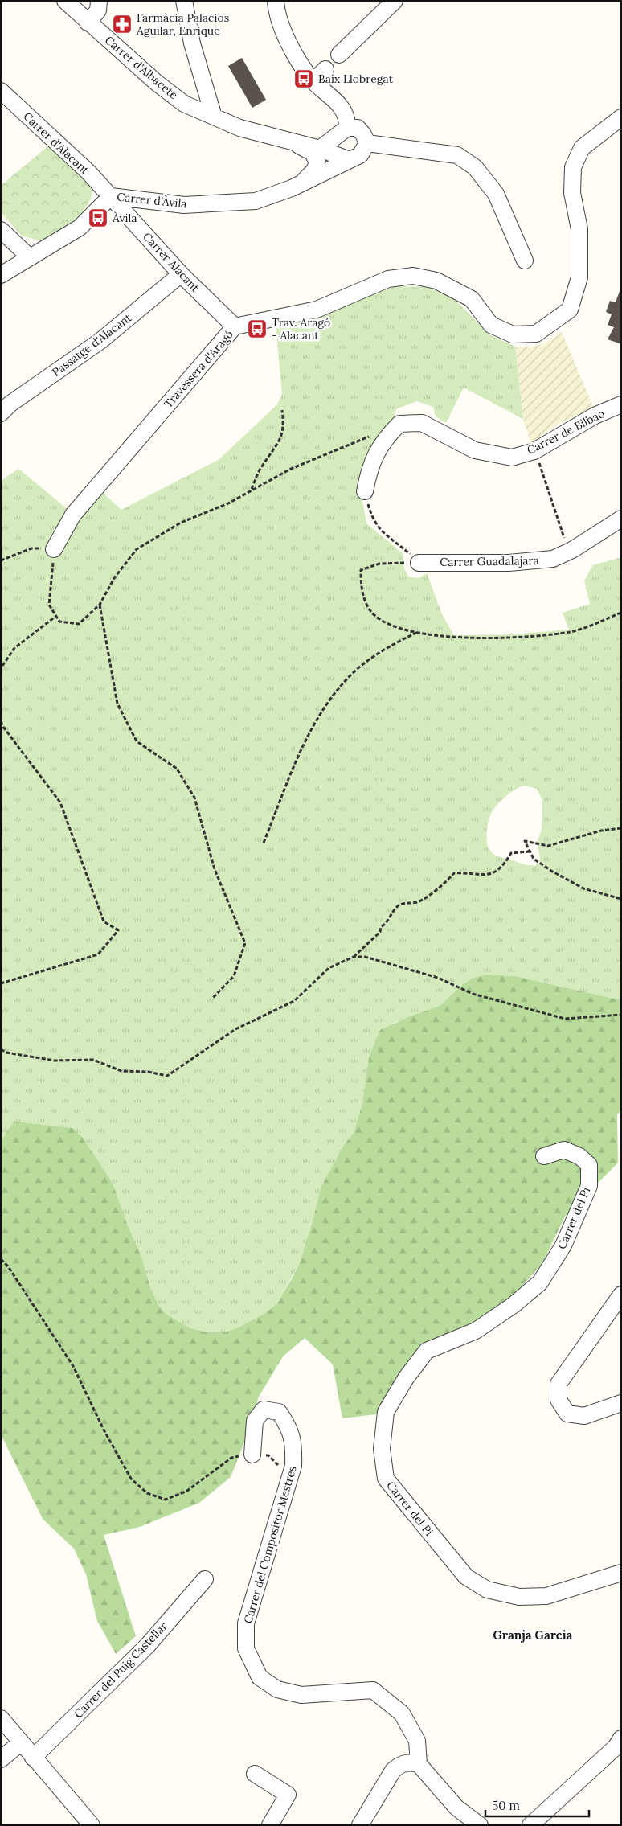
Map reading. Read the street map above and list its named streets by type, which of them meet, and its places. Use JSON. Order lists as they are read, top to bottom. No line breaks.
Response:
{"streets":{"street":["Carrer d'Albacete","Carrer d'Alacant","Carrer d'Àvila","Carrer Alacant","Passatge d'Alacant","Travessera d'Aragó","Carrer de Bilbao","Carrer Guadalajara","Carrer del Pi","Carrer del Compositor Mestres","Carrer del Puig Castellar"]},"crossings":[["Carrer d'Albacete","Carrer d'Àvila"],["Carrer d'Alacant","Carrer d'Àvila"],["Carrer d'Alacant","Carrer Alacant"],["Carrer d'Àvila","Carrer Alacant"],["Carrer Alacant","Passatge d'Alacant"],["Carrer Alacant","Travessera d'Aragó"]],"districts":["Granja Garcia"],"places":{"pharmacy":["Farmàcia Palacios Aguilar, Enrique"],"bus stop":["Baix Llobregat","Àvila","Trav. Aragó - Alacant"]},"scale_bar":"50 m"}
